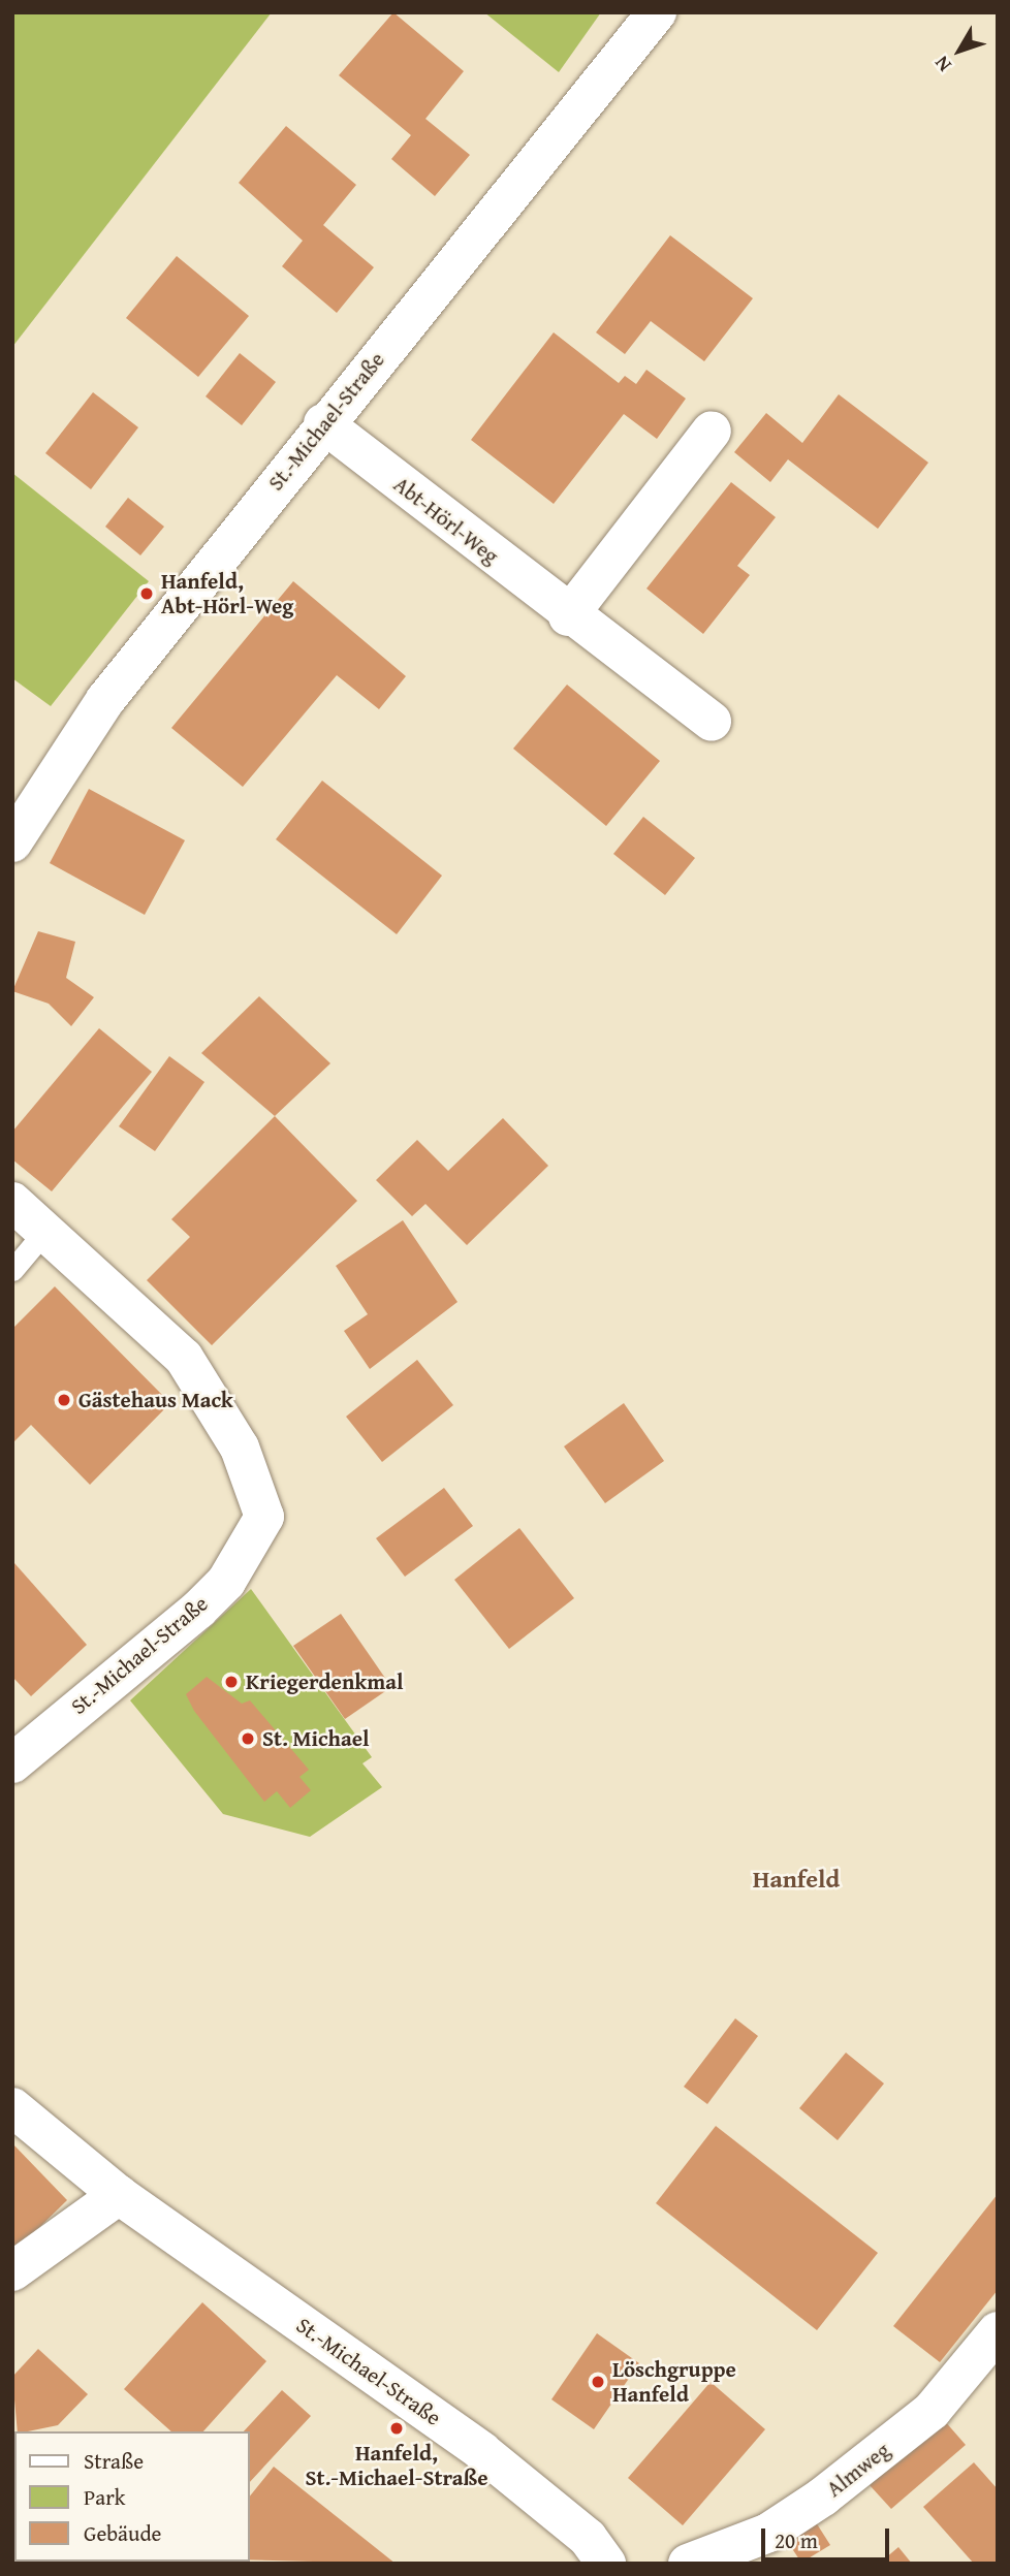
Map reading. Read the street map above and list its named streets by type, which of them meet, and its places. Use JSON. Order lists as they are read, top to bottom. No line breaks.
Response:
{"streets":{"street":["St.-Michael-Straße","Abt-Hörl-Weg","Almweg"]},"crossings":[["St.-Michael-Straße","Abt-Hörl-Weg"]],"districts":["Hanfeld"],"places":["Hanfeld, Abt-Hörl-Weg","Gästehaus Mack","Kriegerdenkmal","St. Michael","Löschgruppe Hanfeld","Hanfeld, St.-Michael-Straße"],"legend":["Straße","Park","Gebäude"],"scale_bar":"20 m","north":"bottom left"}
